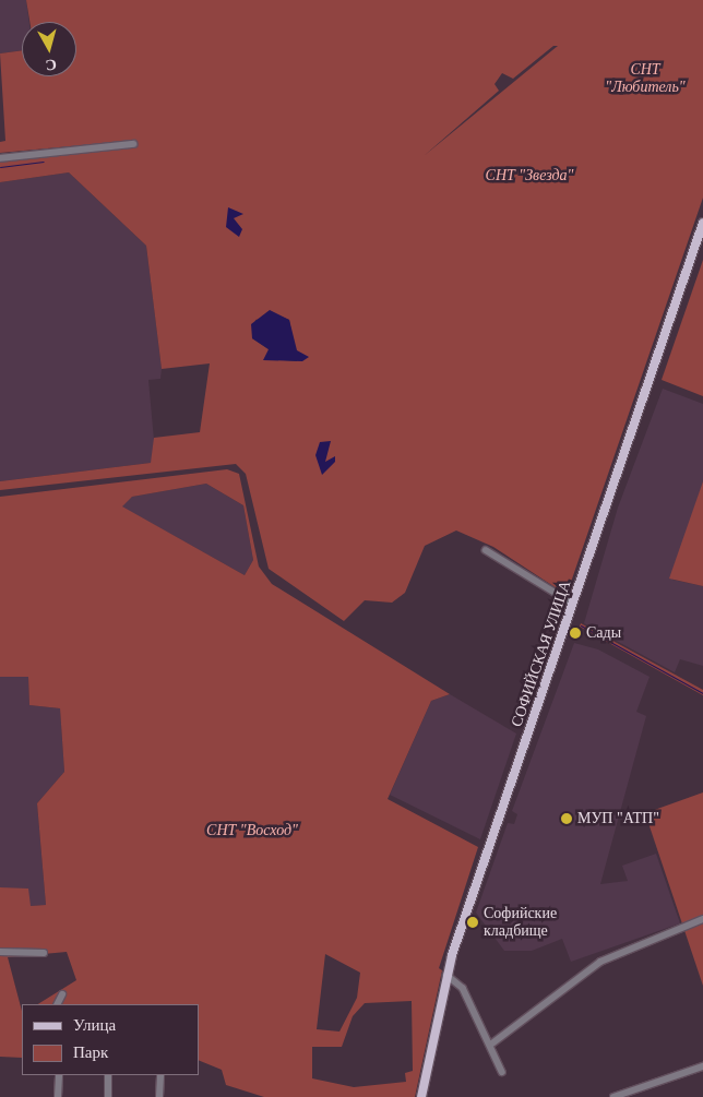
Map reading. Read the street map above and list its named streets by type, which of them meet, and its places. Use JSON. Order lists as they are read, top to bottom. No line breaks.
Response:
{"streets":{"main road":["СОФИЙСКАЯ УЛИЦА"]},"parks":["СНТ \"Любитель\"","СНТ \"Звезда\"","СНТ \"Восход\""],"places":["Сады","МУП \"АТП\"","Софийские кладбище"],"legend":["Улица","Парк"],"north":"bottom"}
